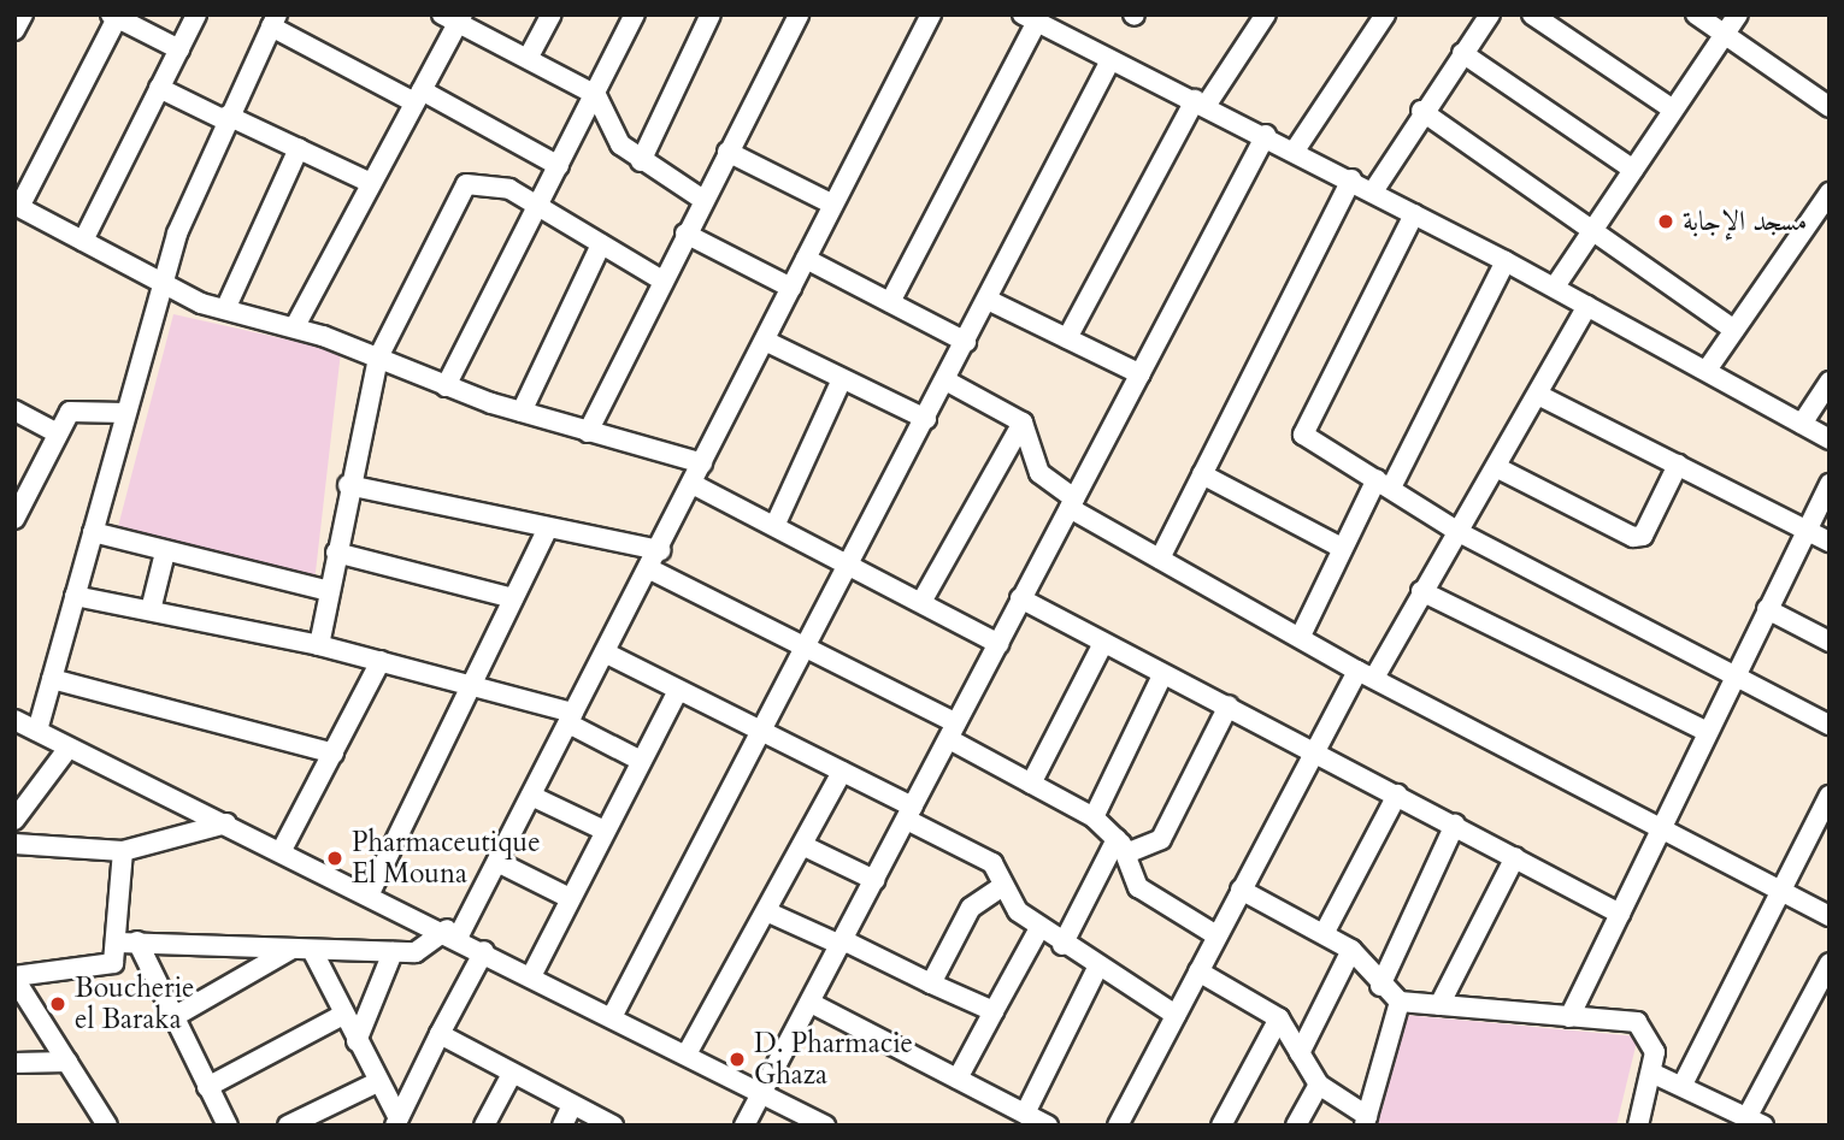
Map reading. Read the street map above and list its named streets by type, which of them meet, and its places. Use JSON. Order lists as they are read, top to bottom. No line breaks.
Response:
{"places":["مسجد الإجابة","Pharmaceutique El Mouna","Boucherie el Baraka","D. Pharmacie Ghaza"]}
